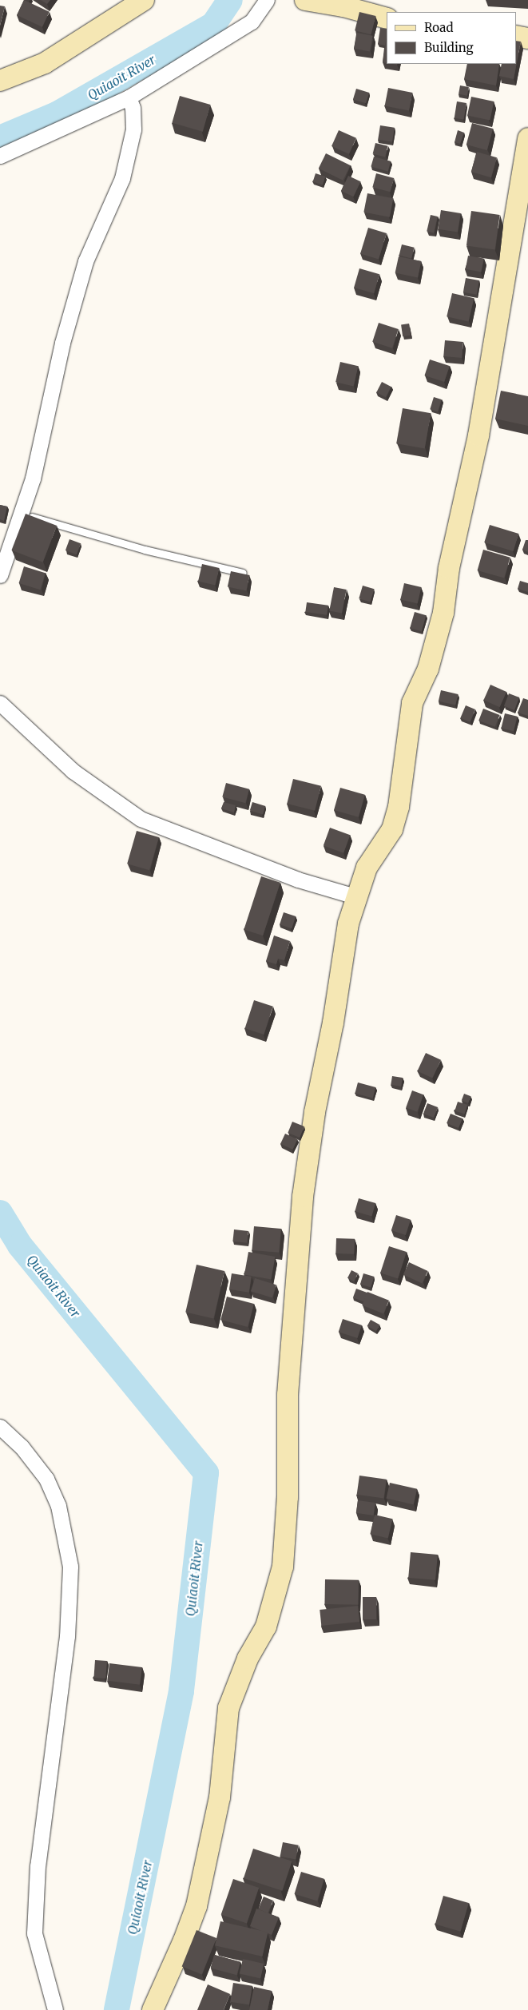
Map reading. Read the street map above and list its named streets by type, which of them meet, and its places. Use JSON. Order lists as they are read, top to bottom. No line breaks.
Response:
{"water":["Quiaoit River"],"legend":["Road","Building"]}
